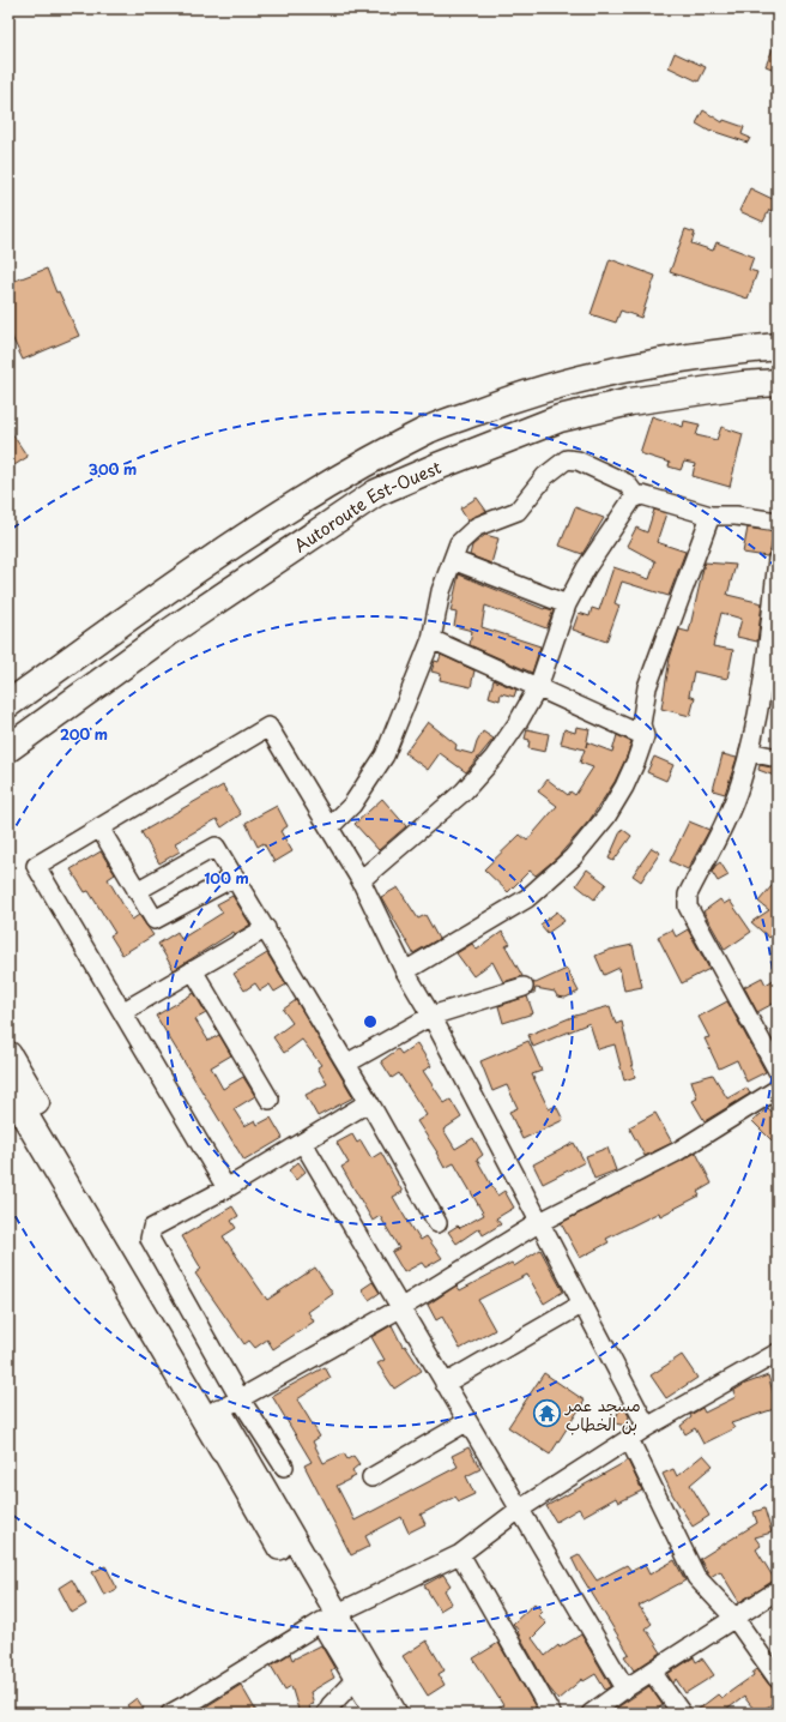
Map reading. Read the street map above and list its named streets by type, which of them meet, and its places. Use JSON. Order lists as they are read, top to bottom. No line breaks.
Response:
{"streets":{"highway":["Autoroute Est-Ouest"]},"places":{"temple":["مسجد عمر بن الخطاب"]},"rings":["300 m","200 m","100 m"]}
